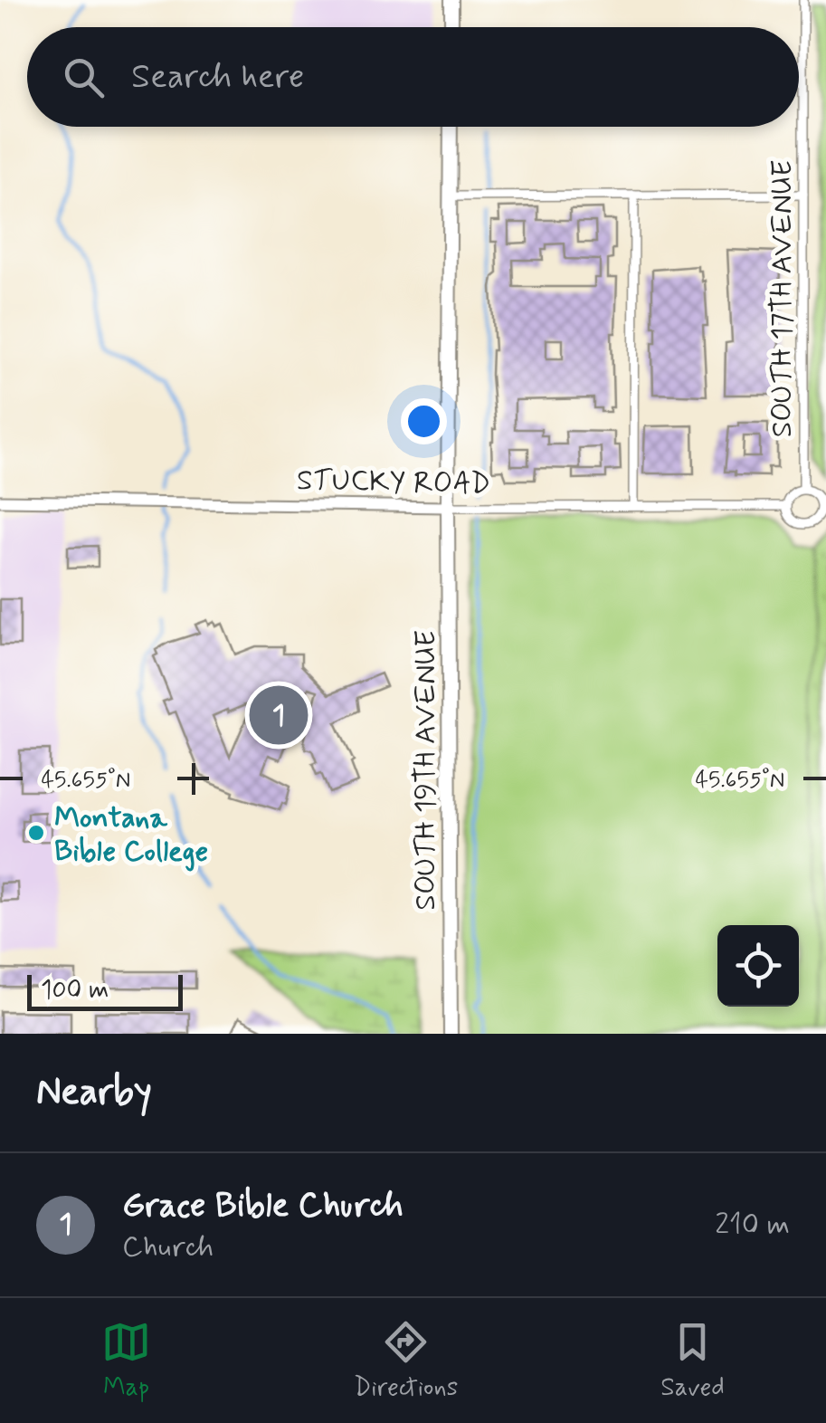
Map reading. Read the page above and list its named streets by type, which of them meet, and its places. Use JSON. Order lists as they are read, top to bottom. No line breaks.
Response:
{"streets":{"main road":["SOUTH 19TH AVENUE"],"street":["SOUTH 17TH AVENUE","STUCKY ROAD"]},"crossings":[["SOUTH 17TH AVENUE","STUCKY ROAD"],["STUCKY ROAD","SOUTH 19TH AVENUE"]],"places":["Montana Bible College"],"scale_bar":"100 m","page":{"search":"Search here","pins":"1","scale":"100 m","heading":"Nearby","list":[{"mark":"1","name":"Grace Bible Church","note":"Church","value":"210 m"}],"nav":["Map","Directions","Saved"]},"coordinates":["45.655°N"]}
